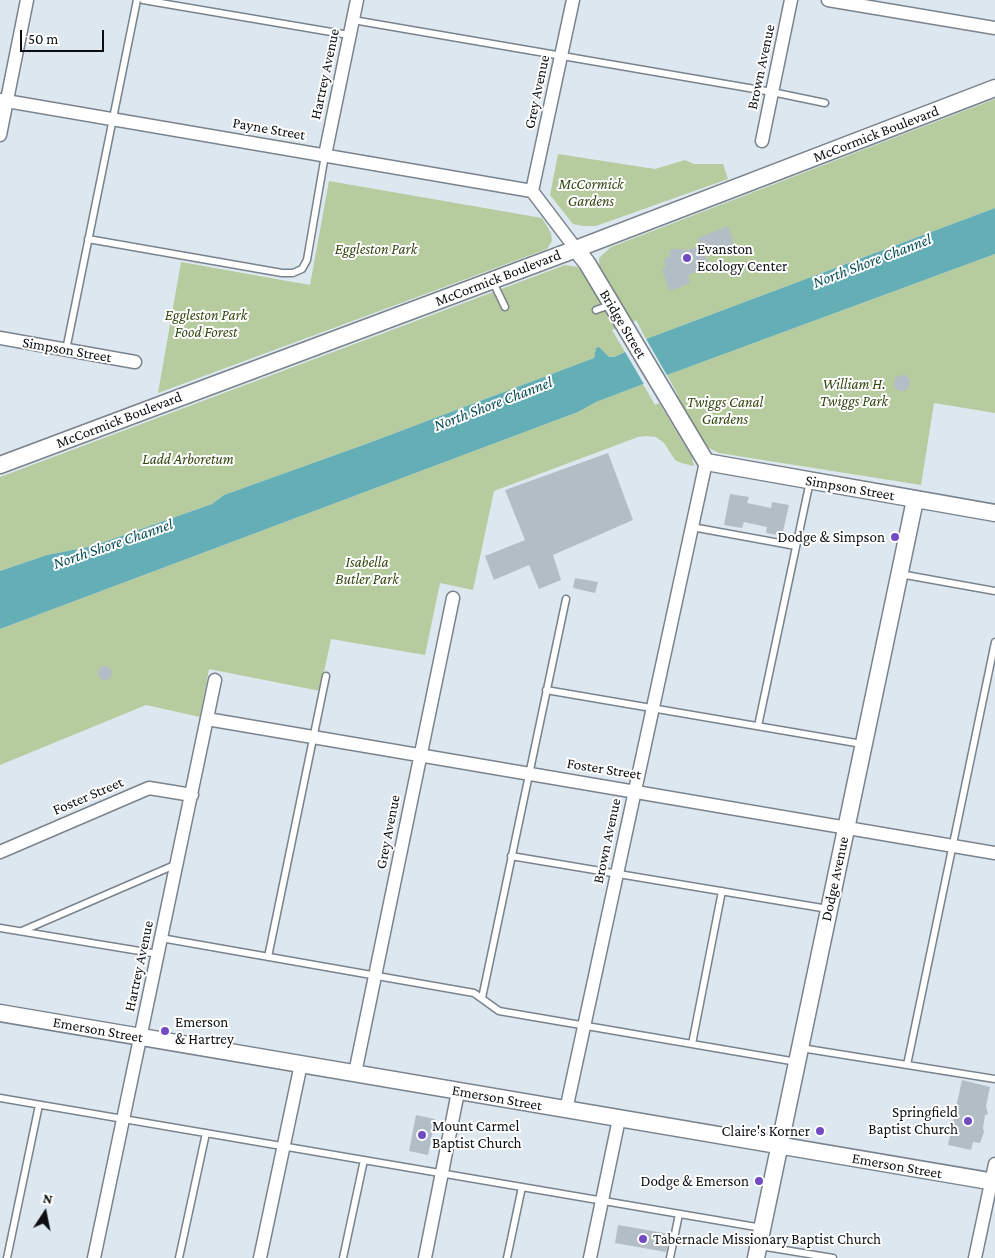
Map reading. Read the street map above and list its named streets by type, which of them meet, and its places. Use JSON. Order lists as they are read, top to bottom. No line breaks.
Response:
{"streets":{"main road":["McCormick Boulevard","Bridge Street","Simpson Street","Dodge Avenue","Emerson Street"],"street":["Brown Avenue","Hartrey Avenue","Grey Avenue","Payne Street","Foster Street"]},"crossings":[["Brown Avenue","Bridge Street"],["Brown Avenue","Simpson Street"],["Brown Avenue","Foster Street"],["Brown Avenue","Emerson Street"],["Hartrey Avenue","Payne Street"],["Hartrey Avenue","Foster Street"],["Hartrey Avenue","Emerson Street"],["Grey Avenue","Payne Street"],["Grey Avenue","Bridge Street"],["Grey Avenue","Foster Street"],["Grey Avenue","Emerson Street"],["Payne Street","Bridge Street"],["McCormick Boulevard","Bridge Street"],["Bridge Street","Simpson Street"],["Simpson Street","Dodge Avenue"],["Foster Street","Dodge Avenue"],["Dodge Avenue","Emerson Street"]],"water":["North Shore Channel"],"parks":["McCormick Gardens","Eggleston Park","Eggleston Park Food Forest","William H. Twiggs Park","Twiggs Canal Gardens","Ladd Arboretum","Isabella Butler Park"],"places":["Evanston Ecology Center","Dodge & Simpson","Emerson & Hartrey","Springfield Baptist Church","Claire's Korner","Mount Carmel Baptist Church","Dodge & Emerson","Tabernacle Missionary Baptist Church"],"scale_bar":"50 m","north":"top"}
